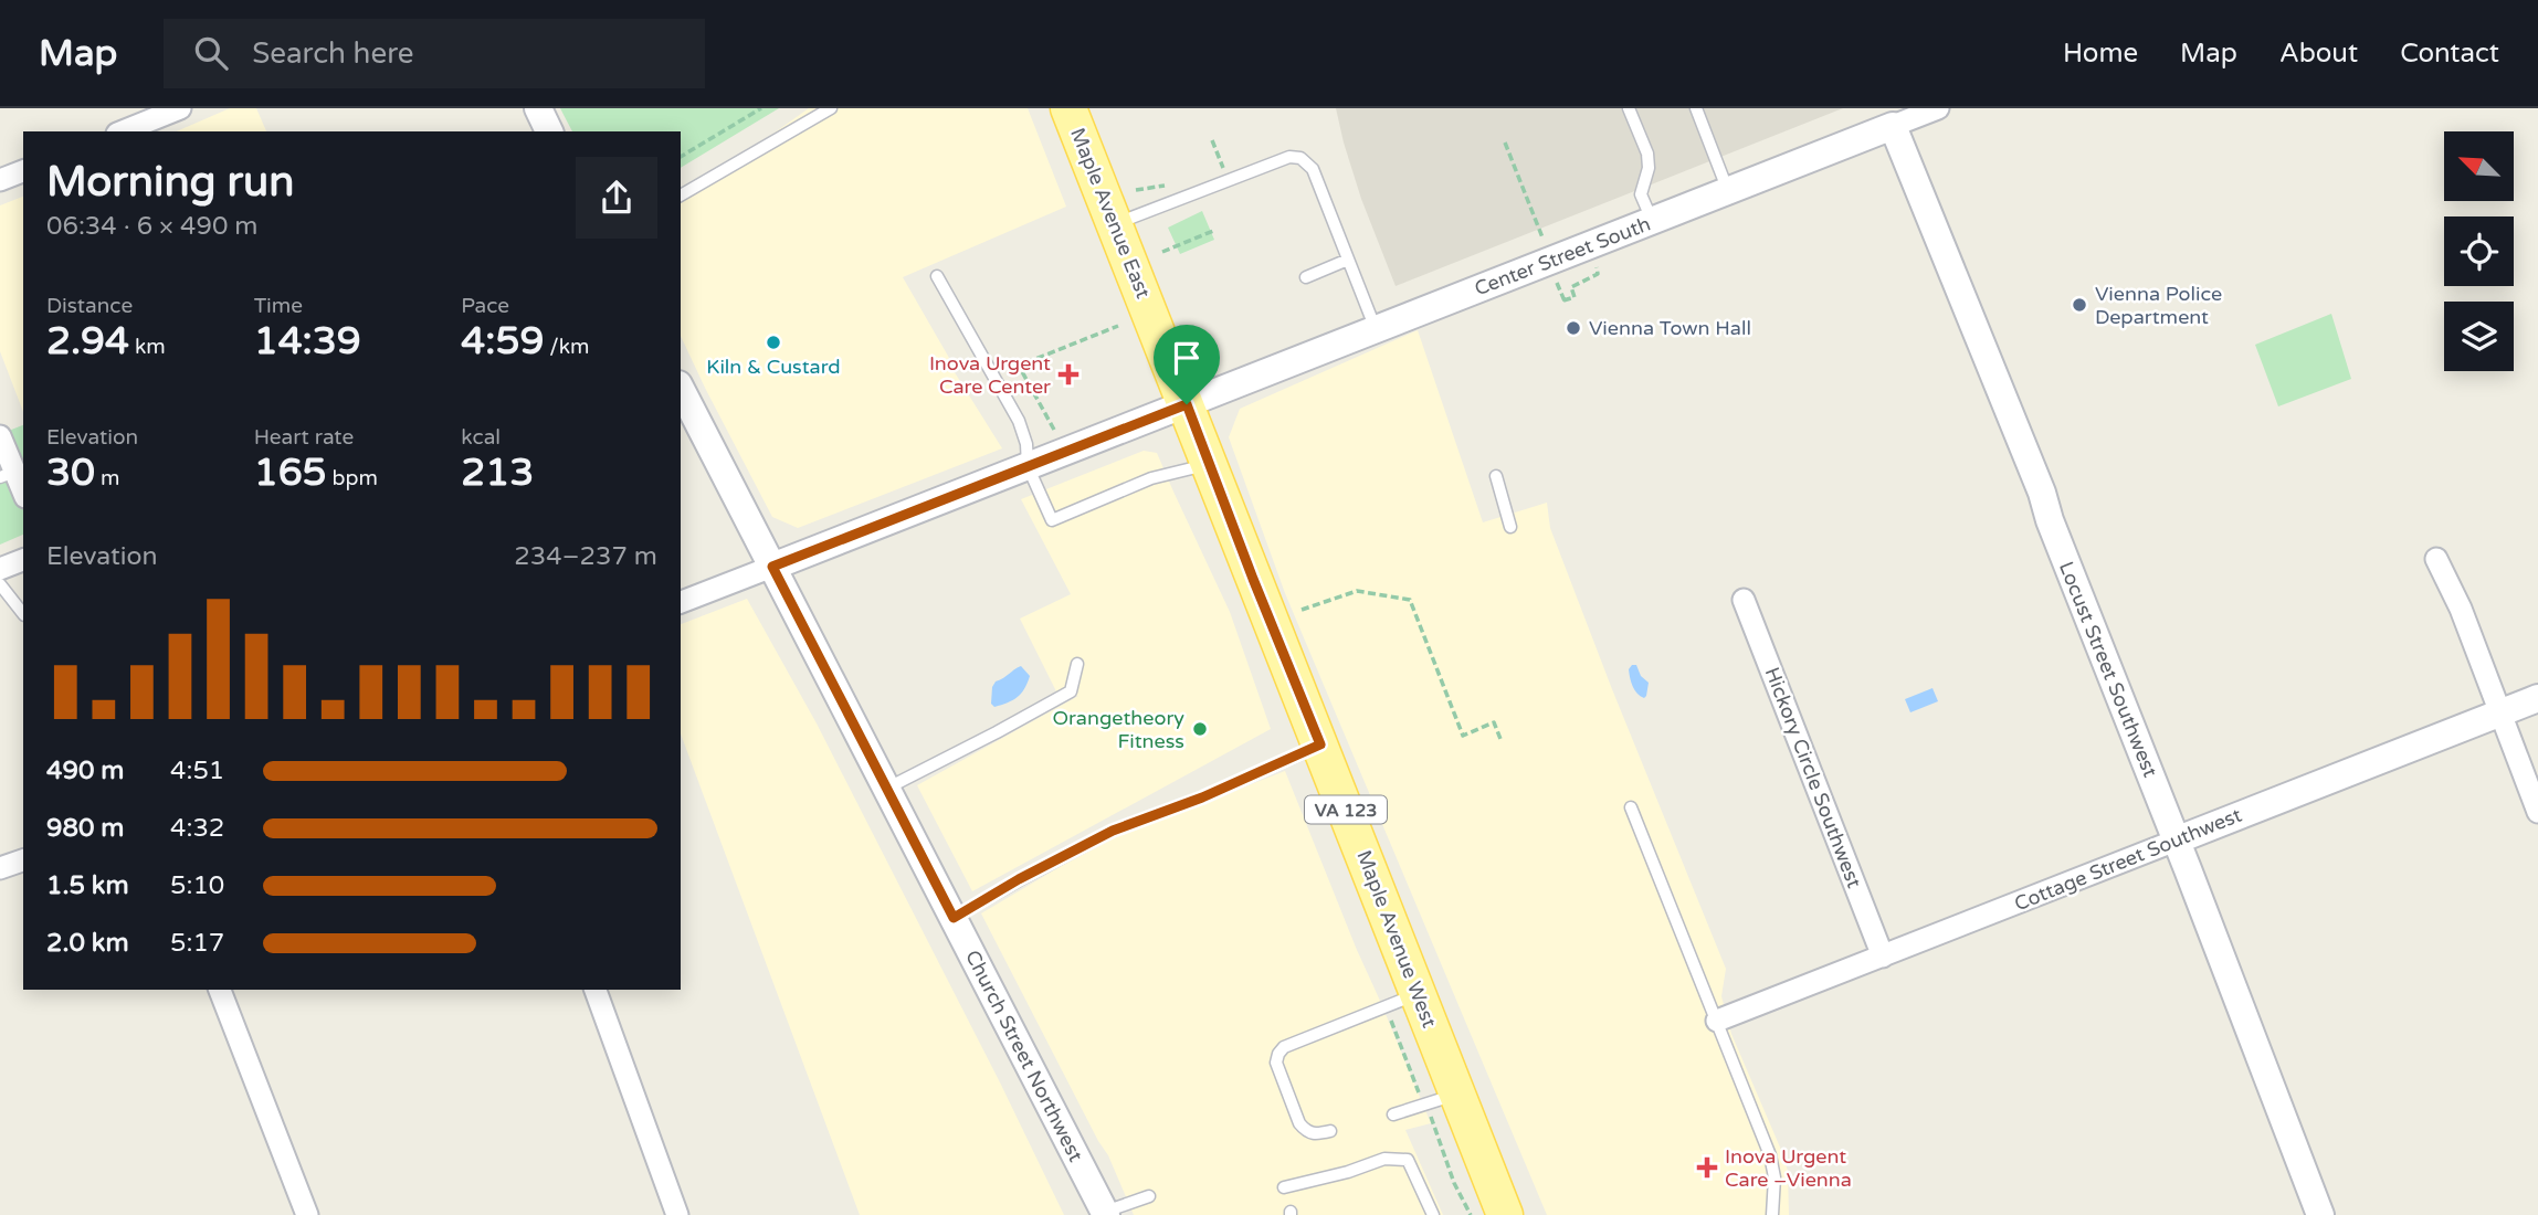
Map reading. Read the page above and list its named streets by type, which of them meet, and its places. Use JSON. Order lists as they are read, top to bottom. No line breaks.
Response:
{"streets":{"main road":["Maple Avenue East","VA 123","Maple Avenue West"],"street":["Center Street South","Locust Street Southwest","Hickory Circle Southwest","Cottage Street Southwest","Church Street Northwest"]},"crossings":[["Maple Avenue East","Center Street South"],["Maple Avenue East","Maple Avenue West"],["Center Street South","Locust Street Southwest"],["Center Street South","Maple Avenue West"],["Center Street South","Church Street Northwest"],["Locust Street Southwest","Cottage Street Southwest"],["Hickory Circle Southwest","Cottage Street Southwest"]],"places":{"other":["Vienna Police Department","Vienna Town Hall","Kiln & Custard","Orangetheory Fitness"],"health":["Inova Urgent Care Center","Inova Urgent Care –Vienna"]},"north":"top left","page":{"header":"Map","search":"Search here","nav":["Home","Map","About","Contact"],"heading":["Morning run","06:34 · 6 × 490 m"],"stats":[["Distance","2.94 km"],["Time","14:39"],["Pace","4:59 /km"],["Elevation","30 m"],["Heart rate","165 bpm"],["kcal","213"]],"chart":["Elevation","234–237 m"],"list":[{"name":"490 m","note":"4:51"},{"name":"980 m","note":"4:32"},{"name":"1.5 km","note":"5:10"},{"name":"2.0 km","note":"5:17"}]}}
